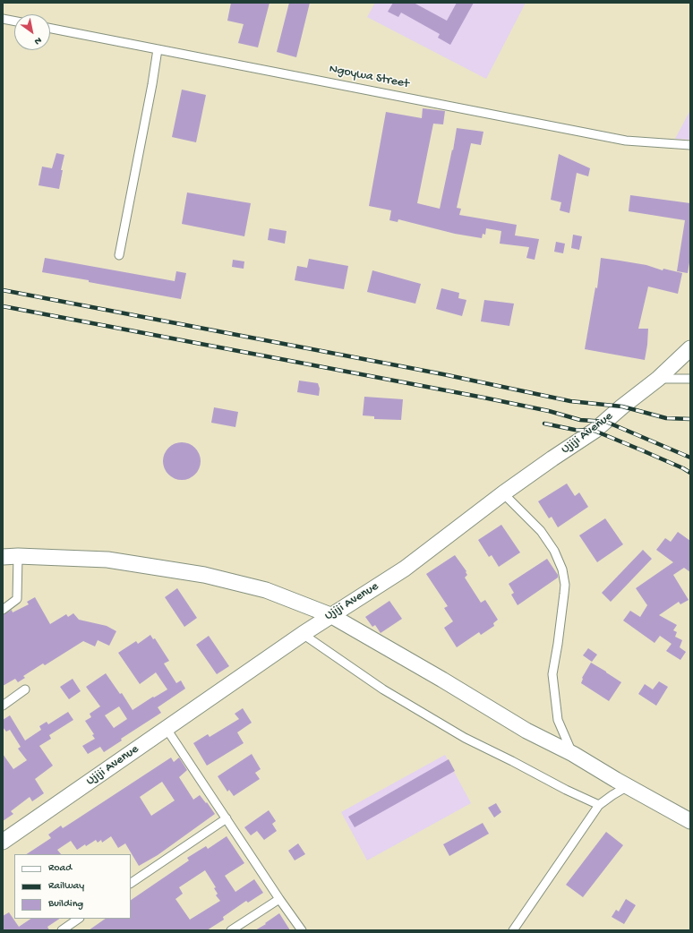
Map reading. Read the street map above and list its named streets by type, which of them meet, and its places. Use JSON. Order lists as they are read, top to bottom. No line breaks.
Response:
{"streets":{"highway":["Ujiji Avenue"],"street":["Ngoywa Street"]},"legend":["Road","Railway","Building"],"north":"bottom right"}
